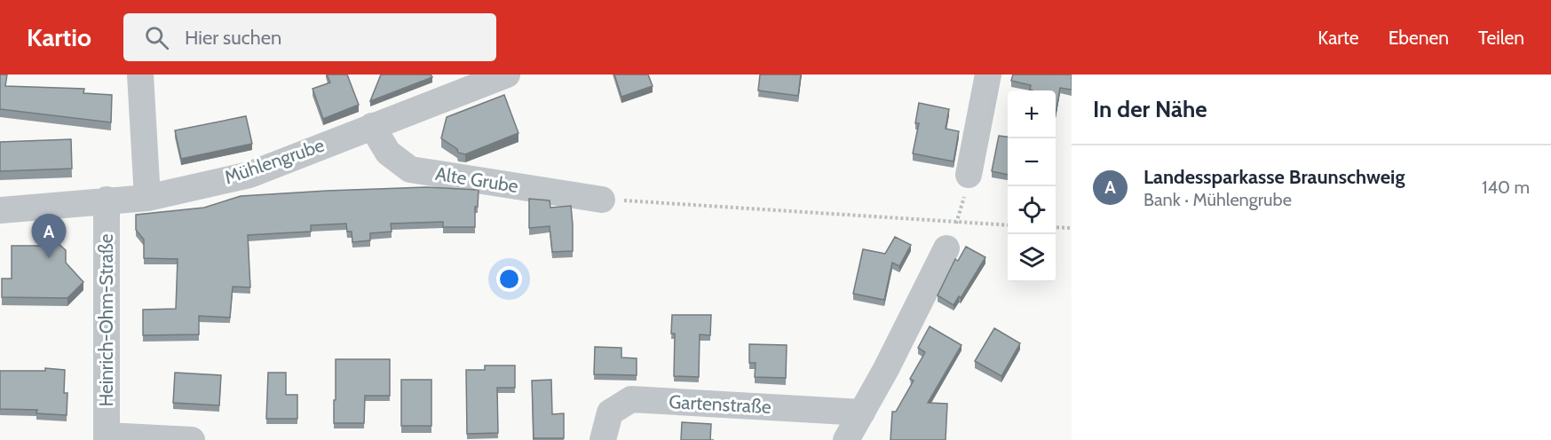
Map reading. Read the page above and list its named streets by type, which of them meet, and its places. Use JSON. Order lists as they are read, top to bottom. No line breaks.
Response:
{"streets":{"street":["Mühlengrube","Alte Grube","Heinrich-Ohm-Straße","Gartenstraße"]},"crossings":[["Mühlengrube","Alte Grube"],["Mühlengrube","Heinrich-Ohm-Straße"]],"page":{"header":"Kartio","search":"Hier suchen","nav":["Karte","Ebenen","Teilen"],"heading":"In der Nähe","map_buttons":["+","−"],"list":[{"mark":"A","name":"Landessparkasse Braunschweig","note":"Bank · Mühlengrube","value":"140 m"}],"pins":"A"}}
